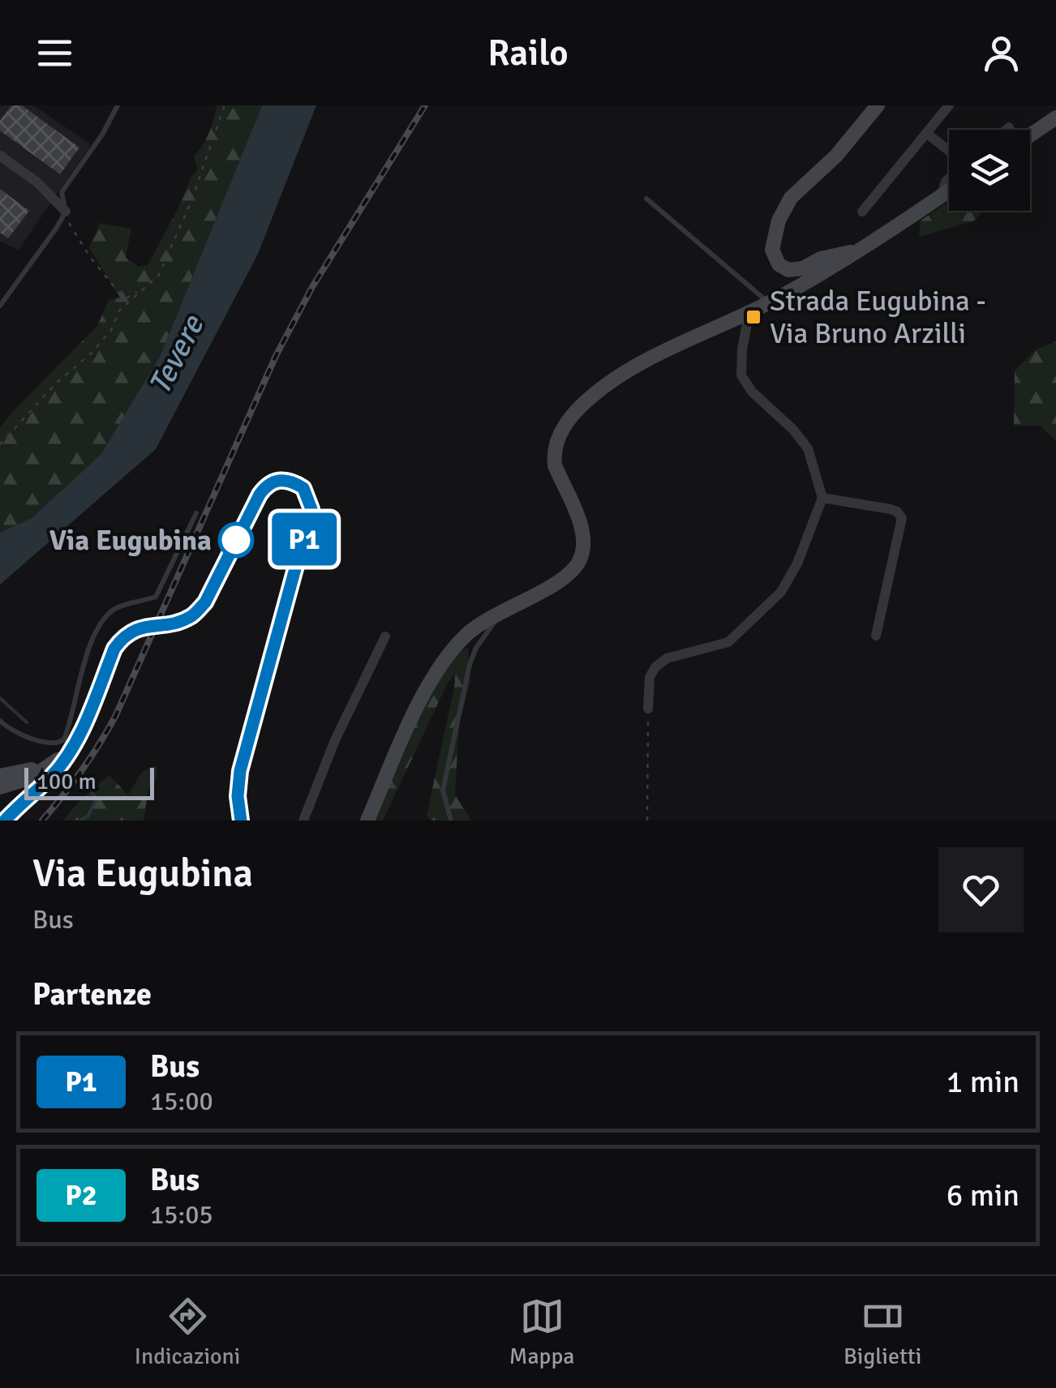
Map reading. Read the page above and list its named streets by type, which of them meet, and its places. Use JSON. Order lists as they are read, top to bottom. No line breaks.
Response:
{"water":["Tevere"],"places":{"transit":["Strada Eugubina - Via Bruno Arzilli"],"other":["Via Eugubina"]},"lines":["bus line P1"],"scale_bar":"100 m","page":{"header":"Railo","on_map":"P1","scale":"100 m","heading":[["Via Eugubina","Bus"],"Partenze"],"list":[{"mark":"P1","name":"Bus","note":"15:00","value":"1 min"},{"mark":"P2","name":"Bus","note":"15:05","value":"6 min"}],"tabs":["Indicazioni","Mappa","Biglietti"]}}
